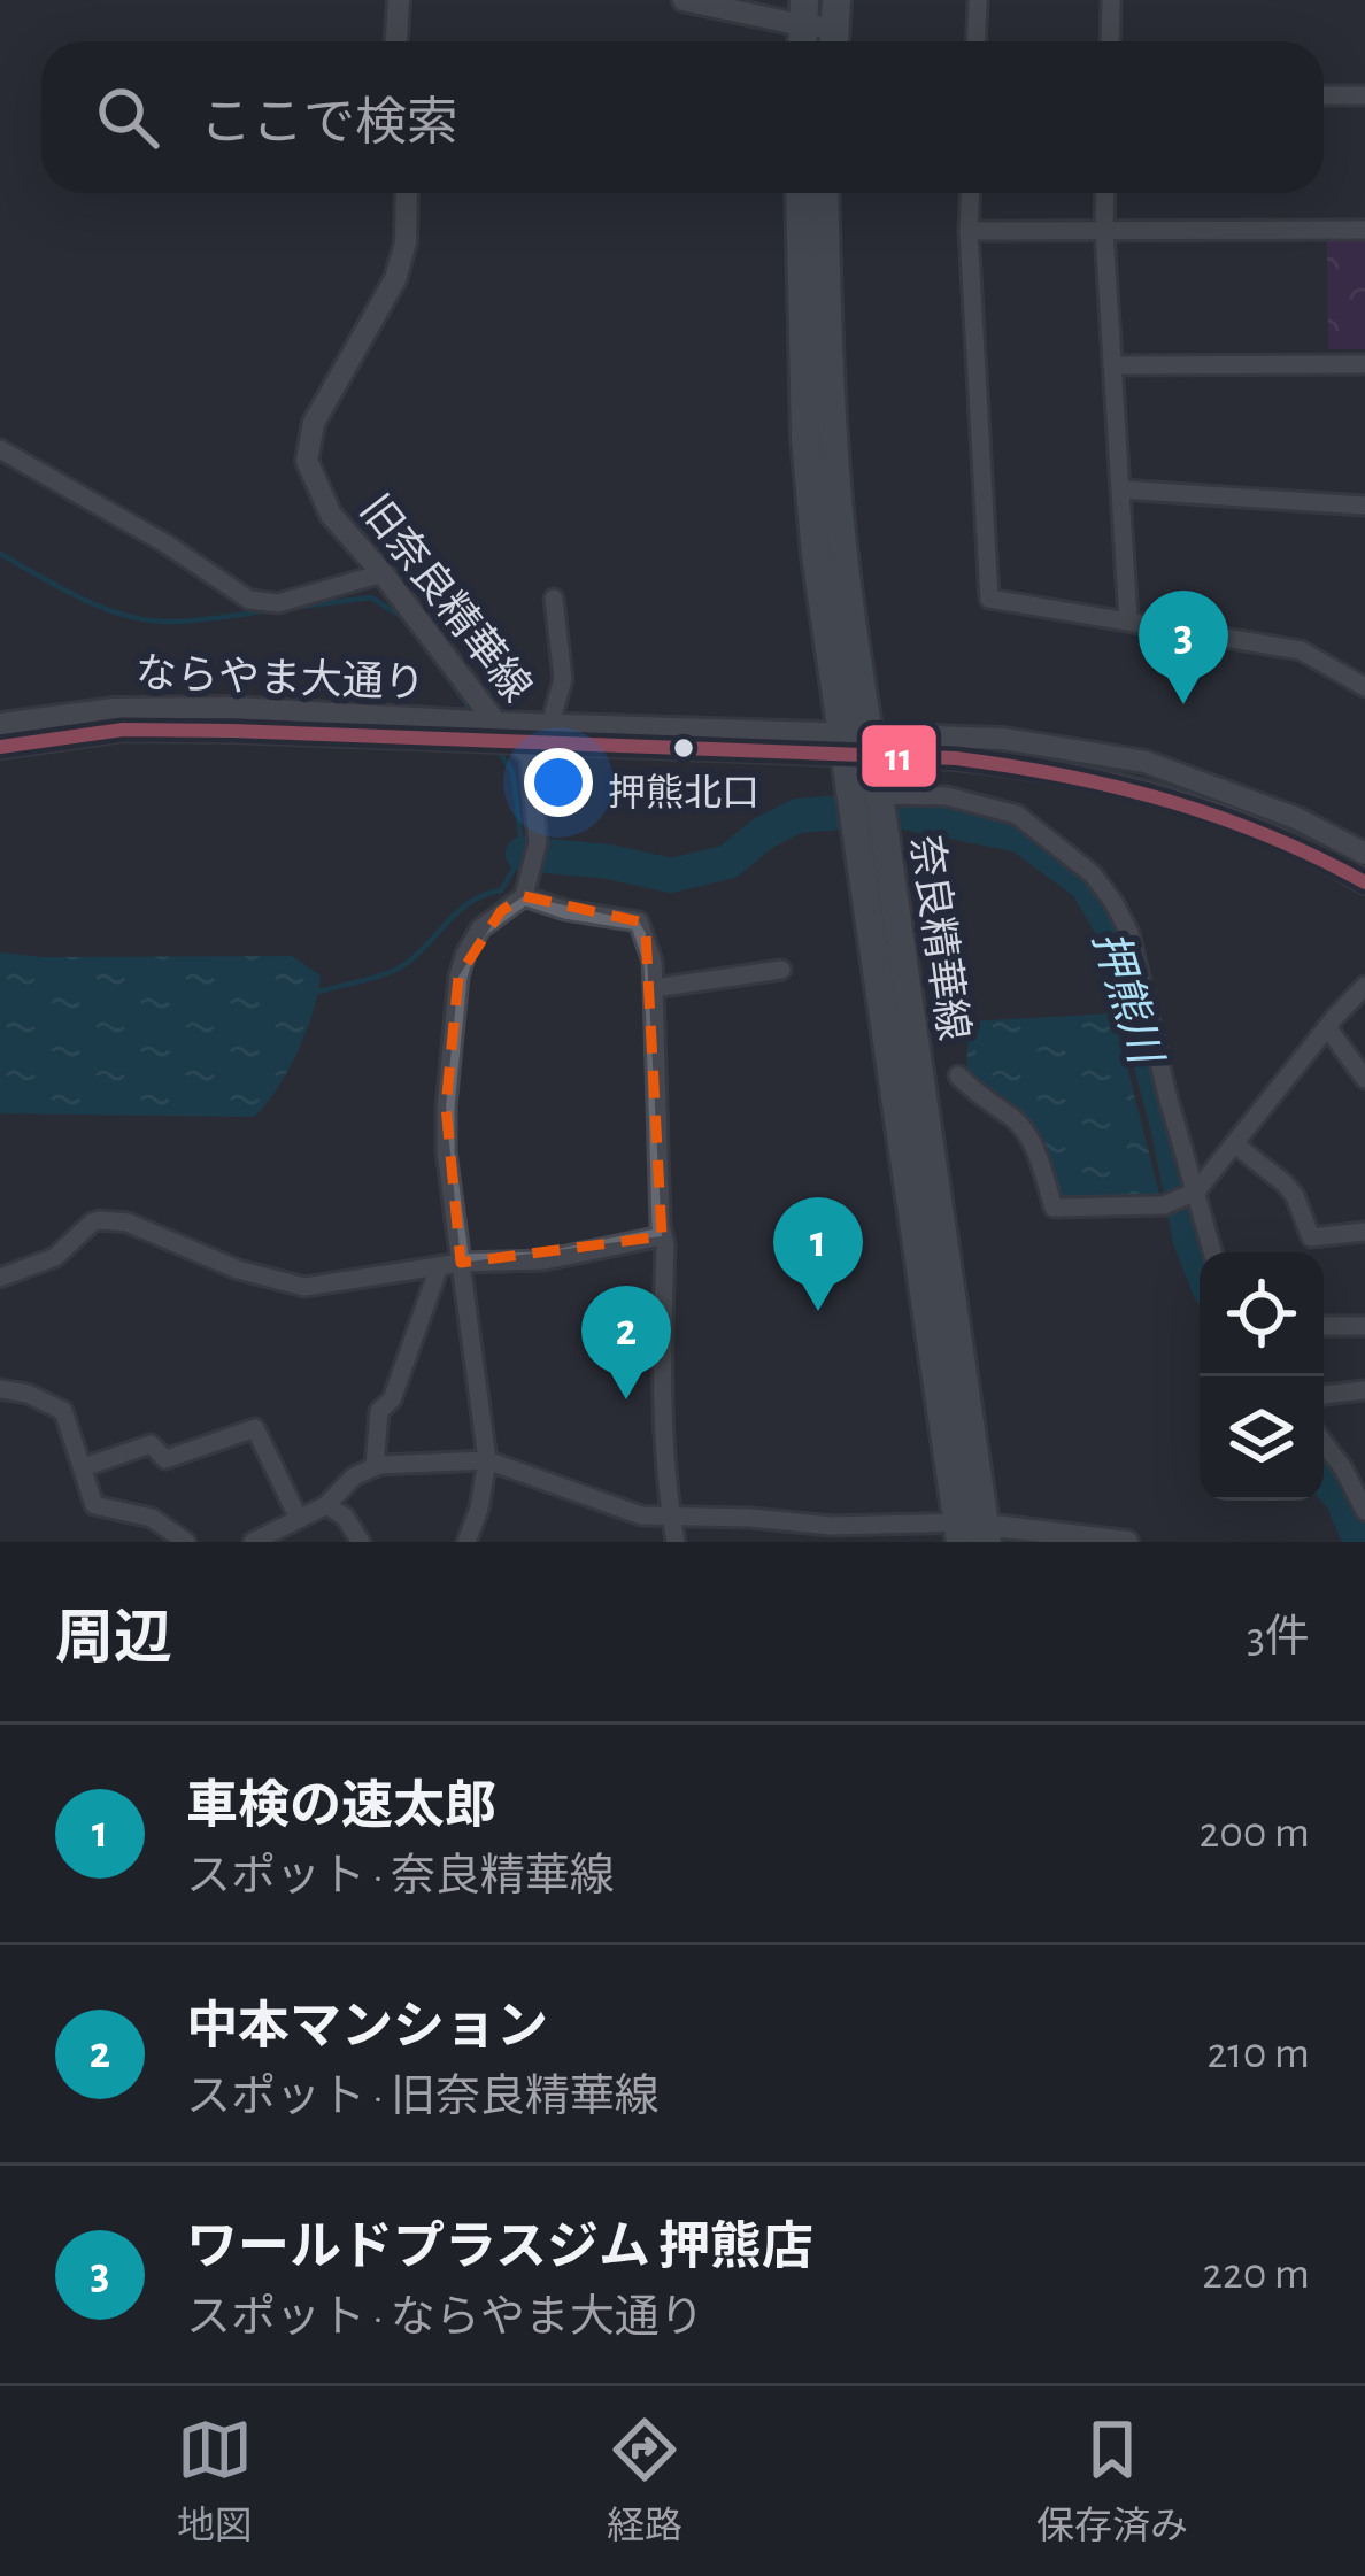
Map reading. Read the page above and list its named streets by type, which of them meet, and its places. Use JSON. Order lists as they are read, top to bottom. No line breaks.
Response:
{"streets":{"main road":["奈良精華線"],"street":["旧奈良精華線","ならやま大通り"]},"crossings":[["旧奈良精華線","ならやま大通り"],["ならやま大通り","奈良精華線"]],"water":["押熊川"],"places":["押熊北口"],"lines":["transit line 11"],"page":{"search":"ここで検索","pins":["3","1","2"],"heading":["周辺","3件"],"list":[{"mark":"1","name":"車検の速太郎","note":"スポット · 奈良精華線","value":"200 m"},{"mark":"2","name":"中本マンション","note":"スポット · 旧奈良精華線","value":"210 m"},{"mark":"3","name":"ワールドプラスジム 押熊店","note":"スポット · ならやま大通り","value":"220 m"}],"nav":["地図","経路","保存済み"]}}
